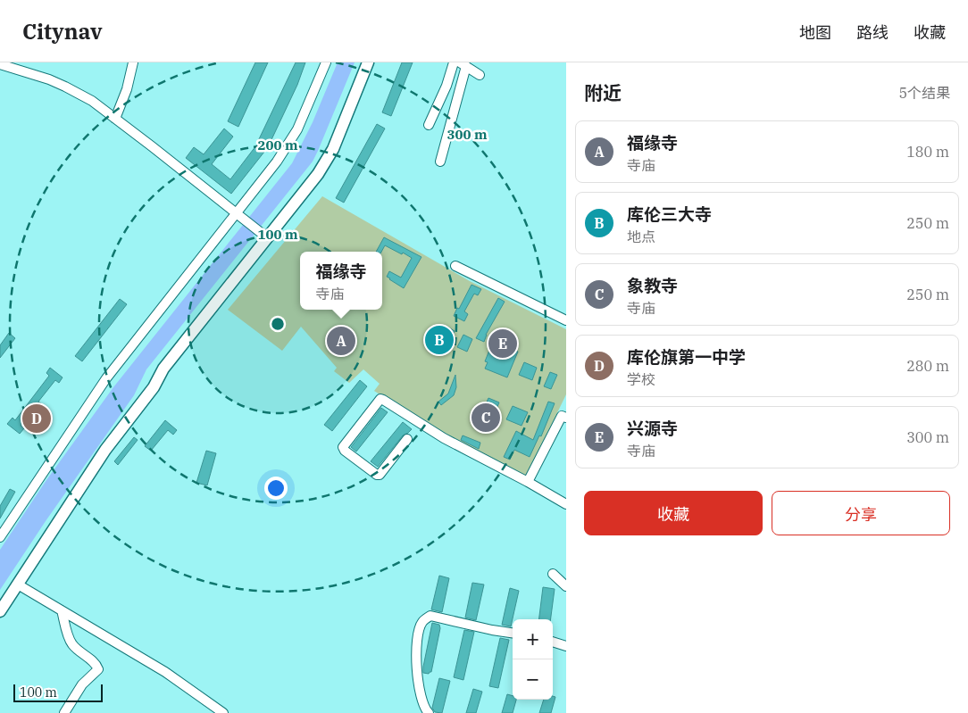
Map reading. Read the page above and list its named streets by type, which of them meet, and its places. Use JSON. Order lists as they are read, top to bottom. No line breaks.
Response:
{"scale_bar":"100 m","page":{"header":"Citynav","nav":["地图","路线","收藏"],"heading":["附近","5个结果"],"list":[{"mark":"A","name":"福缘寺","note":"寺庙","value":"180 m"},{"mark":"B","name":"库伦三大寺","note":"地点","value":"250 m"},{"mark":"C","name":"象教寺","note":"寺庙","value":"250 m"},{"mark":"D","name":"库伦旗第一中学","note":"学校","value":"280 m"},{"mark":"E","name":"兴源寺","note":"寺庙","value":"300 m"}],"popup":["福缘寺","寺庙"],"pins":["B","A","E","C","D"],"buttons":["收藏","分享"],"map_buttons":["+","−"],"scale":"100 m"},"rings":["300 m","200 m","100 m"]}
